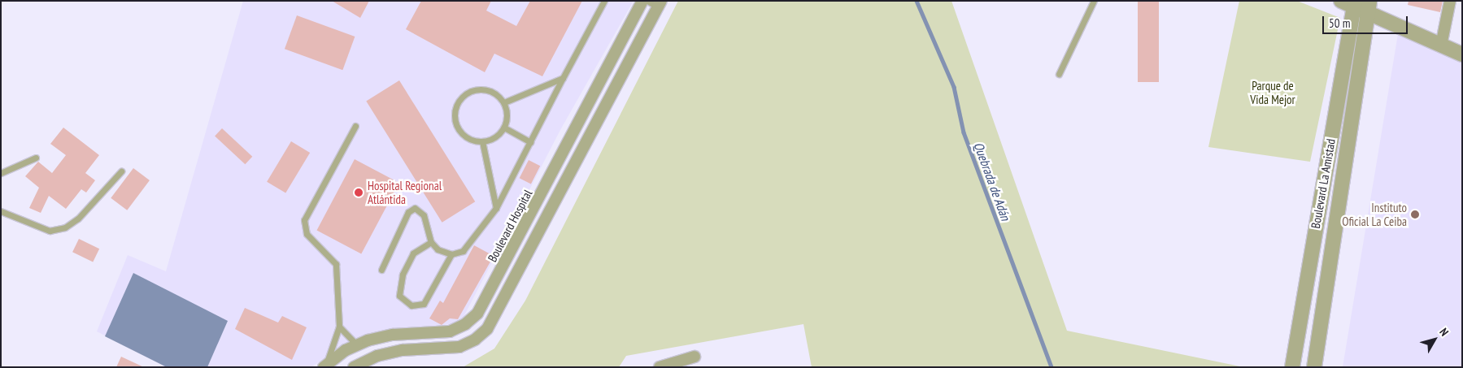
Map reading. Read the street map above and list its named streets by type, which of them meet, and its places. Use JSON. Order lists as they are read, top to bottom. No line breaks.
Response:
{"streets":{"street":["Boulevard La Amistad","Boulevard Hospital"]},"water":["Quebrada de Adán"],"parks":["Parque de Vida Mejor"],"places":["Hospital Regional Atlántida","Instituto Oficial La Ceiba"],"scale_bar":"50 m","north":"top right"}
